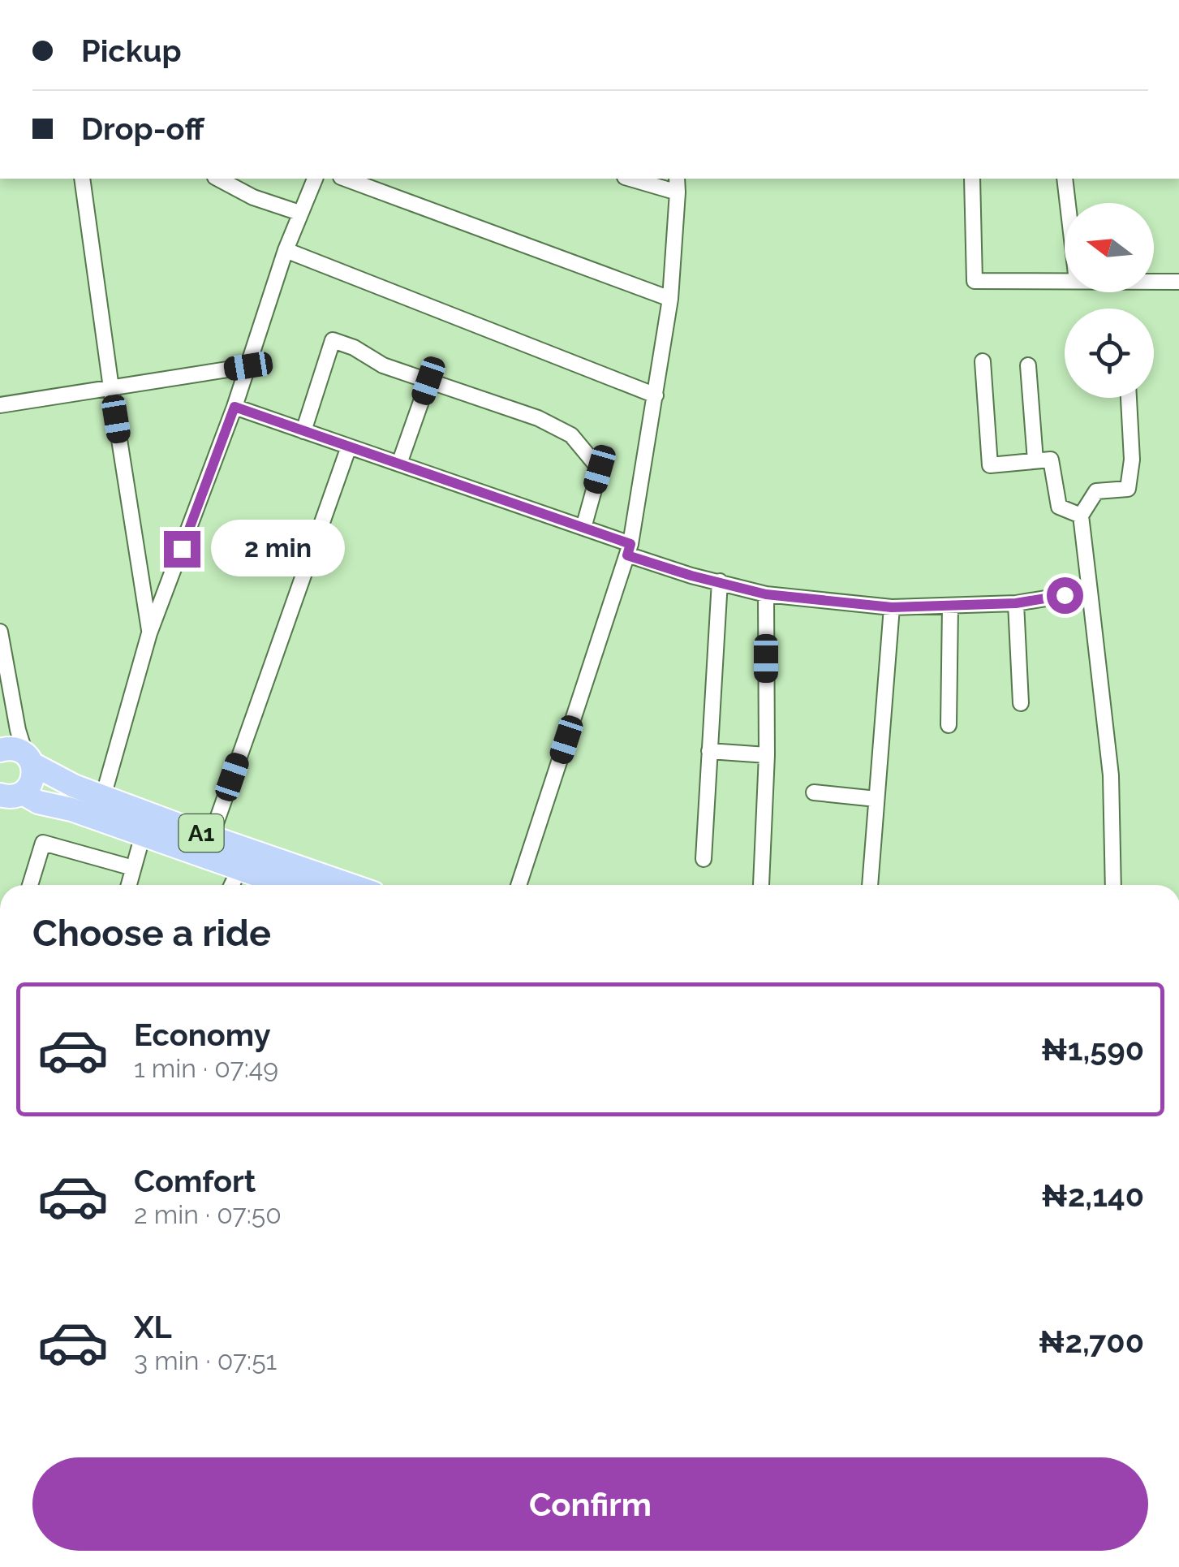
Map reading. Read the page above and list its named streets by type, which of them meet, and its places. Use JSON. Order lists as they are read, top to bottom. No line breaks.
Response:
{"streets":{"highway":["A1"]},"north":"left","page":{"banner":["Pickup","Drop-off"],"bubble":"2 min","heading":"Choose a ride","list":[{"name":"Economy","note":"1 min · 07:49","value":"₦1,590"},{"name":"Comfort","note":"2 min · 07:50","value":"₦2,140"},{"name":"XL","note":"3 min · 07:51","value":"₦2,700"}],"buttons":"Confirm"}}
